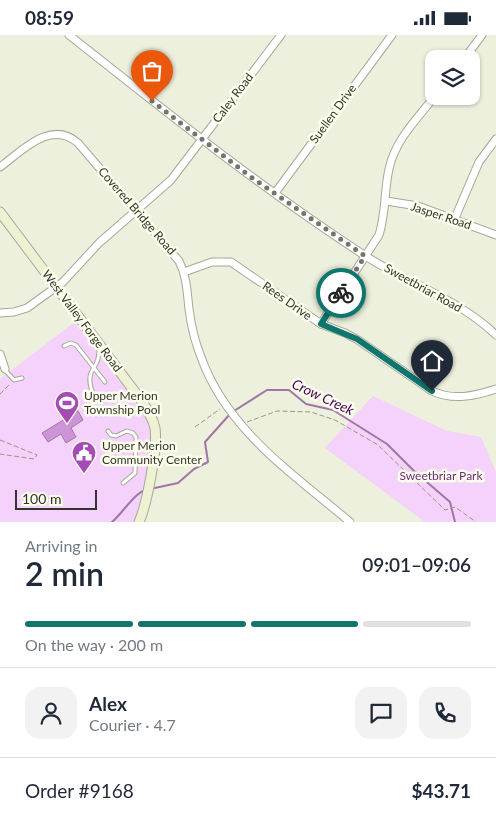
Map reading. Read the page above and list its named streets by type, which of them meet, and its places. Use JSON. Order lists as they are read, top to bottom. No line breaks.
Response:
{"streets":{"main road":["West Valley Forge Road"],"street":["Caley Road","Suellen Drive","Covered Bridge Road","Jasper Road","Sweetbriar Road","Rees Drive"]},"crossings":[["Caley Road","Covered Bridge Road"],["Caley Road","Sweetbriar Road"],["Caley Road","West Valley Forge Road"],["Suellen Drive","Sweetbriar Road"],["Covered Bridge Road","Rees Drive"]],"water":["Crow Creek"],"parks":["Sweetbriar Park"],"places":{"sports":["Upper Merion Township Pool"],"public building":["Upper Merion Community Center"]},"scale_bar":"100 m","page":{"status":"08:59","scale":"100 m","heading":["2 min","Arriving in","09:01–09:06"],"panel":["Alex","Courier · 4.7","Order #9168","$43.71"],"bar":"On the way · 200 m"}}
